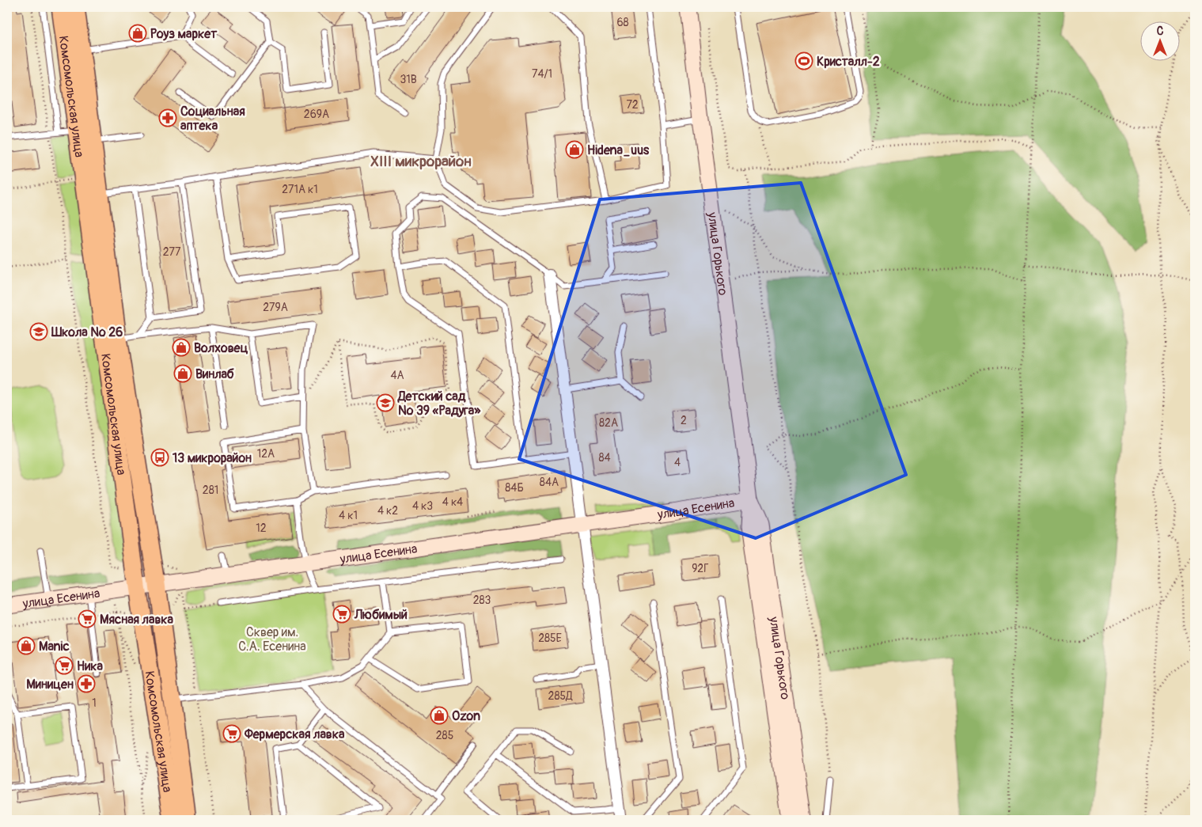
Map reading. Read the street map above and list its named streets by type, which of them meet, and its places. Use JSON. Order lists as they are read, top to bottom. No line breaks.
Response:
{"streets":{"main road":["Комсомольская улица","улица Горького","улица Есенина"]},"crossings":[["Комсомольская улица","улица Есенина"],["улица Горького","улица Есенина"]],"districts":["XIII микрорайон"],"parks":["Сквер им. С.А. Есенина"],"places":{"shop":["Роуз маркет","Hidena_uus","Волховец","Винлаб","Manic","Ozon"],"sports":["Кристалл-2"],"pharmacy":["Социальная аптека","Миницен"],"school or university":["Школа № 26","Детский сад № 39 «Радуга»"],"bus stop":["13 микрорайон"],"supermarket":["Любимый","Мясная лавка","Ника","Фермерская лавка"]},"house_numbers":["68","74/1","31В","72","269А","271А к1","277","279А","4А","2","82А","12А","84","4","84А","84Б","281","4 к4","4 к3","4 к2","4 к1","12","92Г","283","285Е","285Д","1","285"],"north":"top"}
